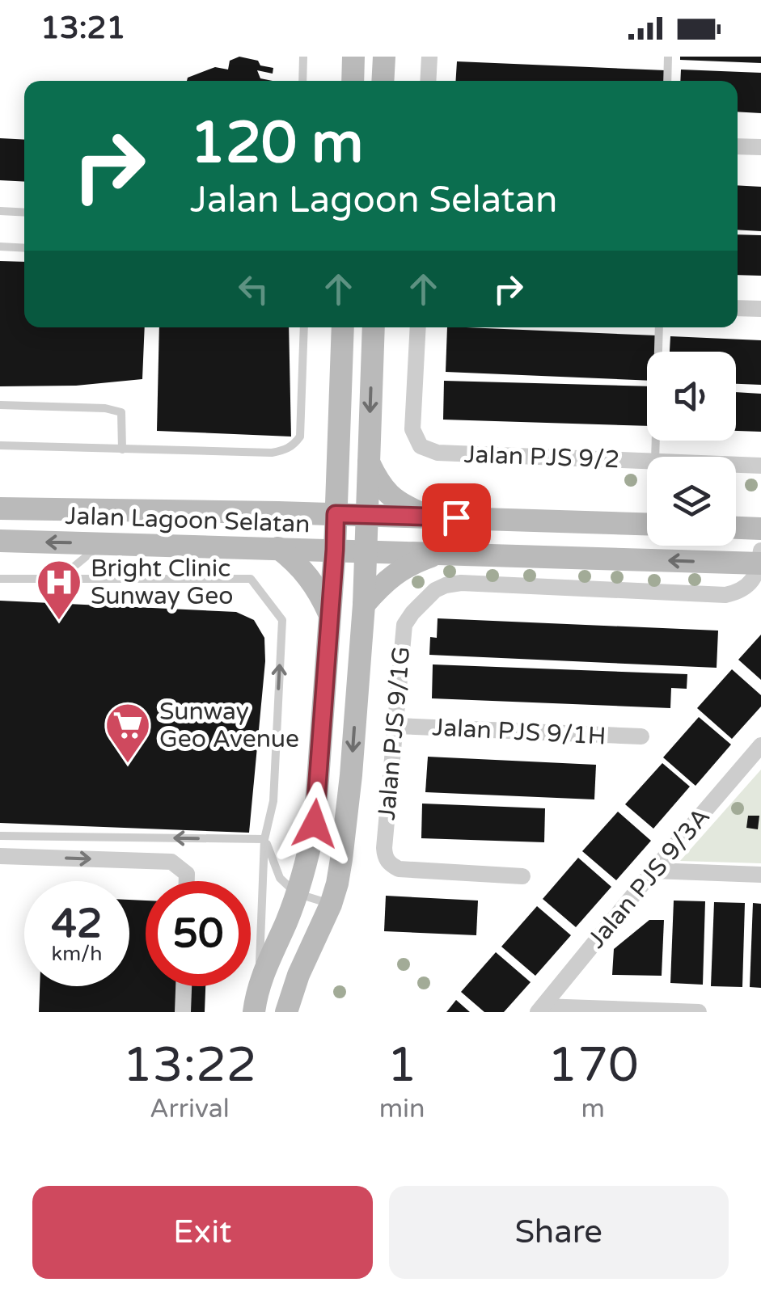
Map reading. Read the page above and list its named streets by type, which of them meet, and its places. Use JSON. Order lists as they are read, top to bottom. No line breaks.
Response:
{"streets":{"main road":["Jalan Lagoon Selatan"],"street":["Jalan PJS 9/2","Jalan PJS 9/1H","Jalan PJS 9/1G","Jalan PJS 9/3A"]},"crossings":[["Jalan Lagoon Selatan","Jalan PJS 9/1G"],["Jalan PJS 9/1H","Jalan PJS 9/1G"]],"places":{"hospital":["Bright Clinic Sunway Geo"],"supermarket":["Sunway Geo Avenue"]},"page":{"status":"13:21","turn":["120 m","Jalan Lagoon Selatan"],"speed":"42 km/h","limit":"50","eta":["13:22","Arrival","1","min","170","m"],"buttons":["Exit","Share"]}}
